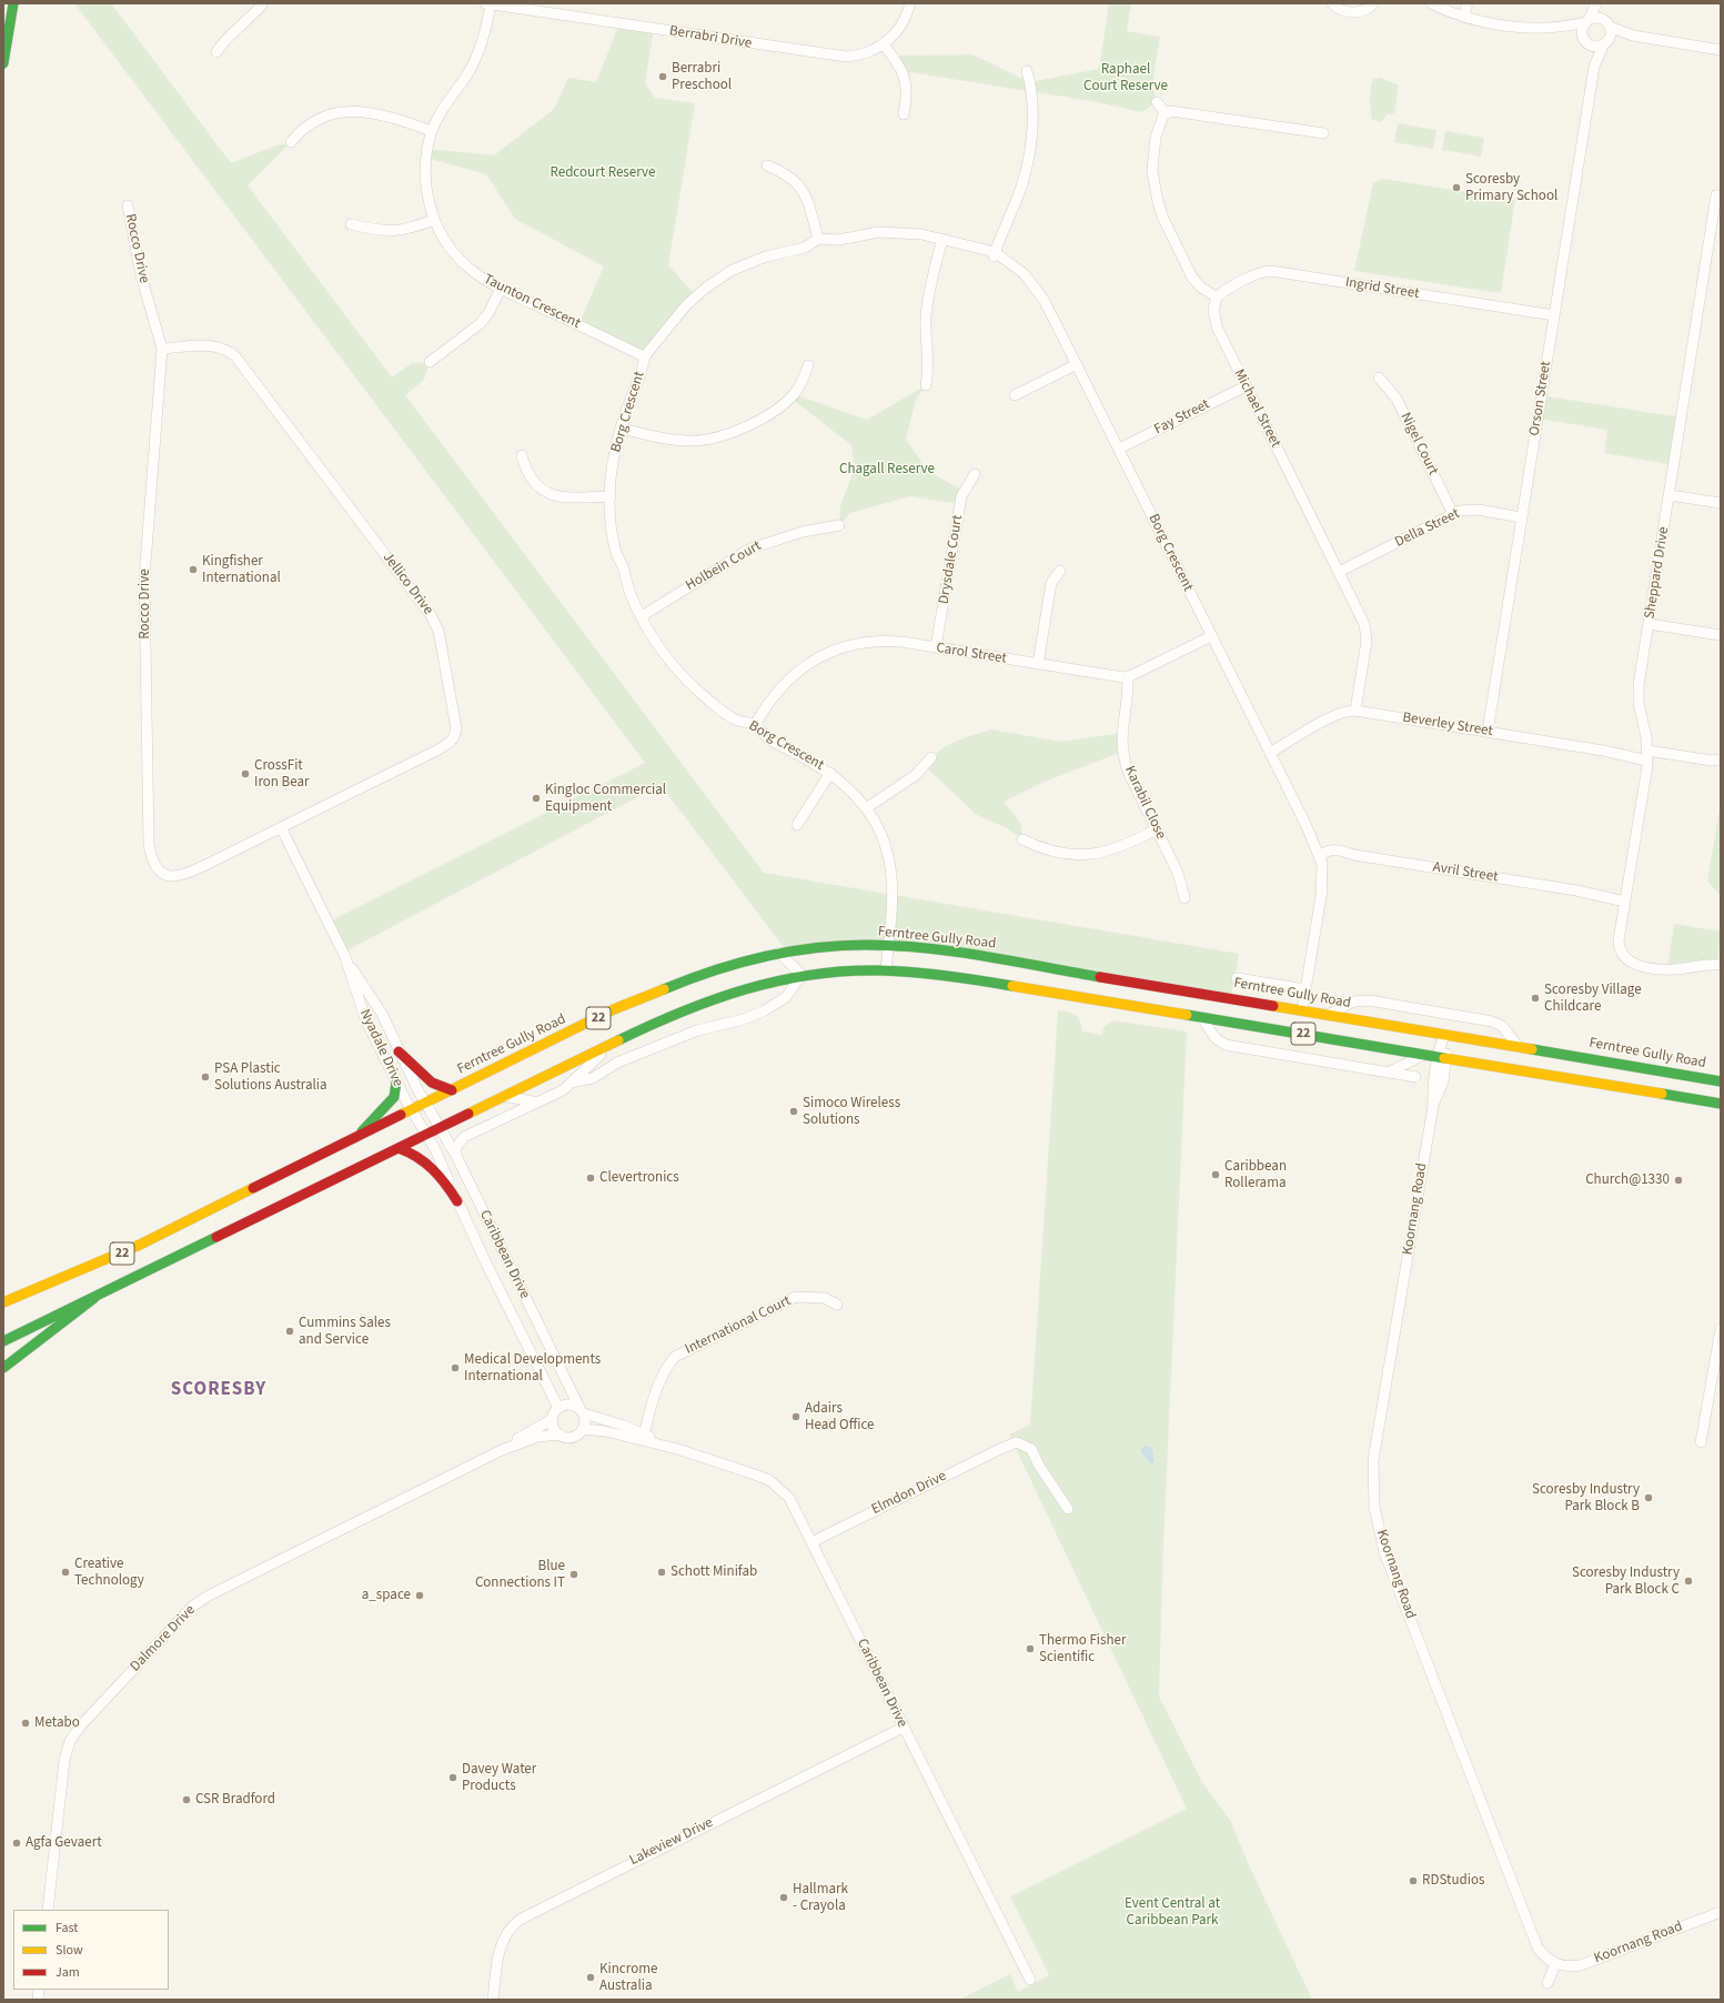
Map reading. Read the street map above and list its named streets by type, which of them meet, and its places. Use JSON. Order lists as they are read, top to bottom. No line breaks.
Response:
{"streets":{"main road":["Ferntree Gully Road","22"],"street":["Berrabri Drive","Rocco Drive","Ingrid Street","Taunton Crescent","Orson Street","Michael Street","Borg Crescent","Fay Street","Nigel Court","Della Street","Drysdale Court","Holbein Court","Sheppard Drive","Jellico Drive","Carol Street","Beverley Street","Karabil Close","Avril Street","Nyadale Drive","Koornang Road","Caribbean Drive","International Court","Elmdon Drive","Dalmore Drive","Lakeview Drive"]},"crossings":[["Berrabri Drive","Taunton Crescent"],["Rocco Drive","Jellico Drive"],["Rocco Drive","Nyadale Drive"],["Ingrid Street","Orson Street"],["Ingrid Street","Michael Street"],["Taunton Crescent","Borg Crescent"],["Orson Street","Della Street"],["Orson Street","Beverley Street"],["Michael Street","Fay Street"],["Michael Street","Della Street"],["Michael Street","Beverley Street"],["Borg Crescent","Fay Street"],["Borg Crescent","Holbein Court"],["Borg Crescent","Carol Street"],["Borg Crescent","Beverley Street"],["Borg Crescent","Avril Street"],["Borg Crescent","Ferntree Gully Road"],["Borg Crescent","22"],["Nigel Court","Della Street"],["Drysdale Court","Carol Street"],["Sheppard Drive","Beverley Street"],["Sheppard Drive","Avril Street"],["Jellico Drive","Nyadale Drive"],["Carol Street","Karabil Close"],["Ferntree Gully Road","Nyadale Drive"],["Ferntree Gully Road","Koornang Road"],["Ferntree Gully Road","Caribbean Drive"],["22","Nyadale Drive"],["22","Koornang Road"],["22","Caribbean Drive"],["Nyadale Drive","Caribbean Drive"],["Caribbean Drive","International Court"],["Caribbean Drive","Elmdon Drive"],["Caribbean Drive","Dalmore Drive"],["Caribbean Drive","Lakeview Drive"]],"districts":["SCORESBY"],"parks":["Raphael Court Reserve","Redcourt Reserve","Chagall Reserve","Event Central at Caribbean Park"],"places":["Berrabri Preschool","Scoresby Primary School","Kingfisher International","CrossFit Iron Bear","Kingloc Commercial Equipment","Scoresby Village Childcare","PSA Plastic Solutions Australia","Simoco Wireless Solutions","Caribbean Rollerama","Clevertronics","Church@1330","Cummins Sales and Service","Medical Developments International","Adairs Head Office","Scoresby Industry Park Block B","Creative Technology","Schott Minifab","Blue Connections IT","Scoresby Industry Park Block C","a_space","Thermo Fisher Scientific","Metabo","Davey Water Products","CSR Bradford","Agfa Gevaert","RDStudios","Hallmark - Crayola","Kincrome Australia"],"legend":["Fast","Slow","Jam"]}
